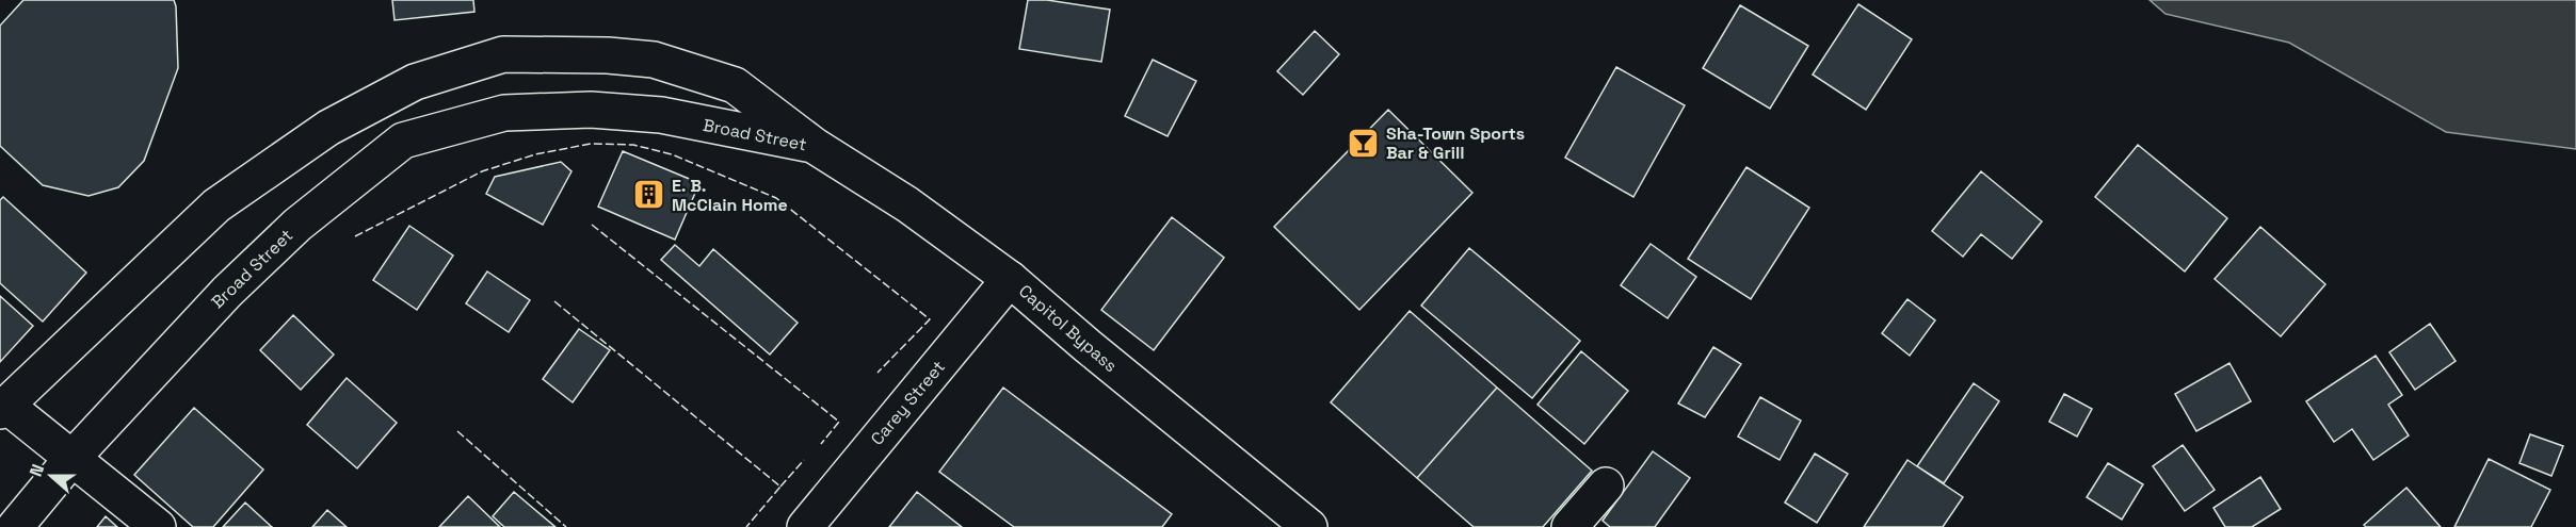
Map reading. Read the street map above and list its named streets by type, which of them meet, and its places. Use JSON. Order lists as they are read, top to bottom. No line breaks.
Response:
{"streets":{"main road":["Broad Street","Capitol Bypass","Carey Street"]},"crossings":[["Broad Street","Capitol Bypass"],["Capitol Bypass","Carey Street"]],"places":{"bar":["Sha-Town Sports Bar & Grill"],"building":["E. B. McClain Home"]},"north":"left"}
